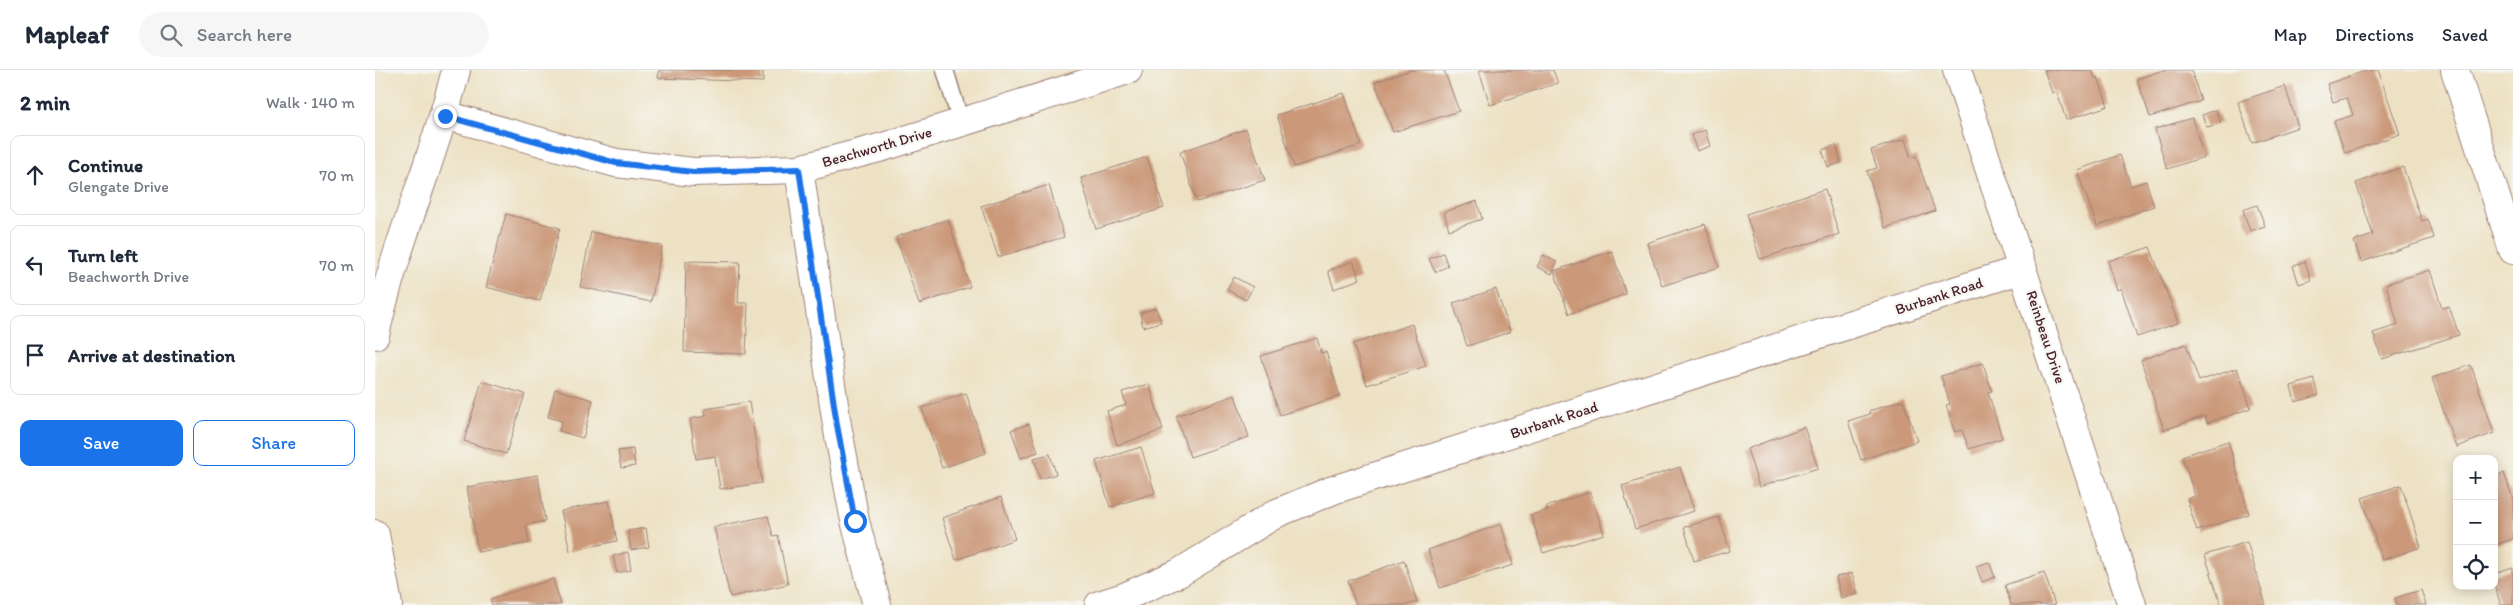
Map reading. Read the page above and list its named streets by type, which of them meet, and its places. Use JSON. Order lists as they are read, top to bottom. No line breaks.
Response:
{"streets":{"street":["Beachworth Drive","Burbank Road","Reinbeau Drive"]},"crossings":[["Burbank Road","Reinbeau Drive"]],"page":{"header":"Mapleaf","search":"Search here","nav":["Map","Directions","Saved"],"heading":["2 min","Walk · 140 m"],"list":[["Continue","Glengate Drive","70 m"],["Turn left","Beachworth Drive","70 m"],"Arrive at destination"],"buttons":["Save","Share"],"map_buttons":["+","−"]}}
